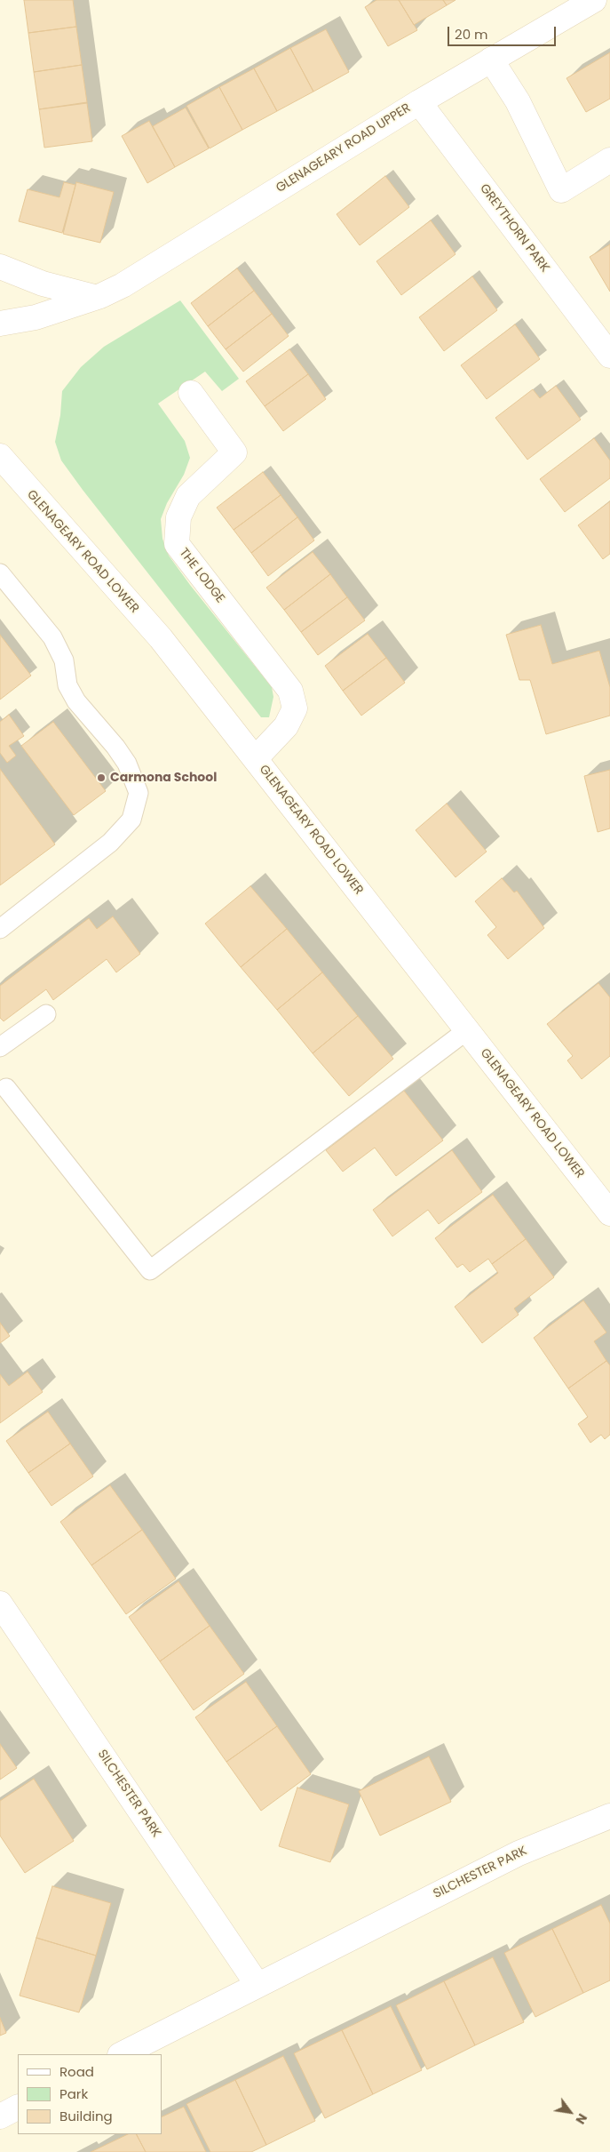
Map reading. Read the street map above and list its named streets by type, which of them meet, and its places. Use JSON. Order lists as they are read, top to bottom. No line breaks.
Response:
{"streets":{"street":["GLENAGEARY ROAD UPPER","GREYTHORN PARK","GLENAGEARY ROAD LOWER","THE LODGE","SILCHESTER PARK"]},"crossings":[["GLENAGEARY ROAD UPPER","GREYTHORN PARK"],["GLENAGEARY ROAD LOWER","THE LODGE"]],"places":["Carmona School"],"legend":["Road","Park","Building"],"scale_bar":"20 m","north":"bottom right"}
